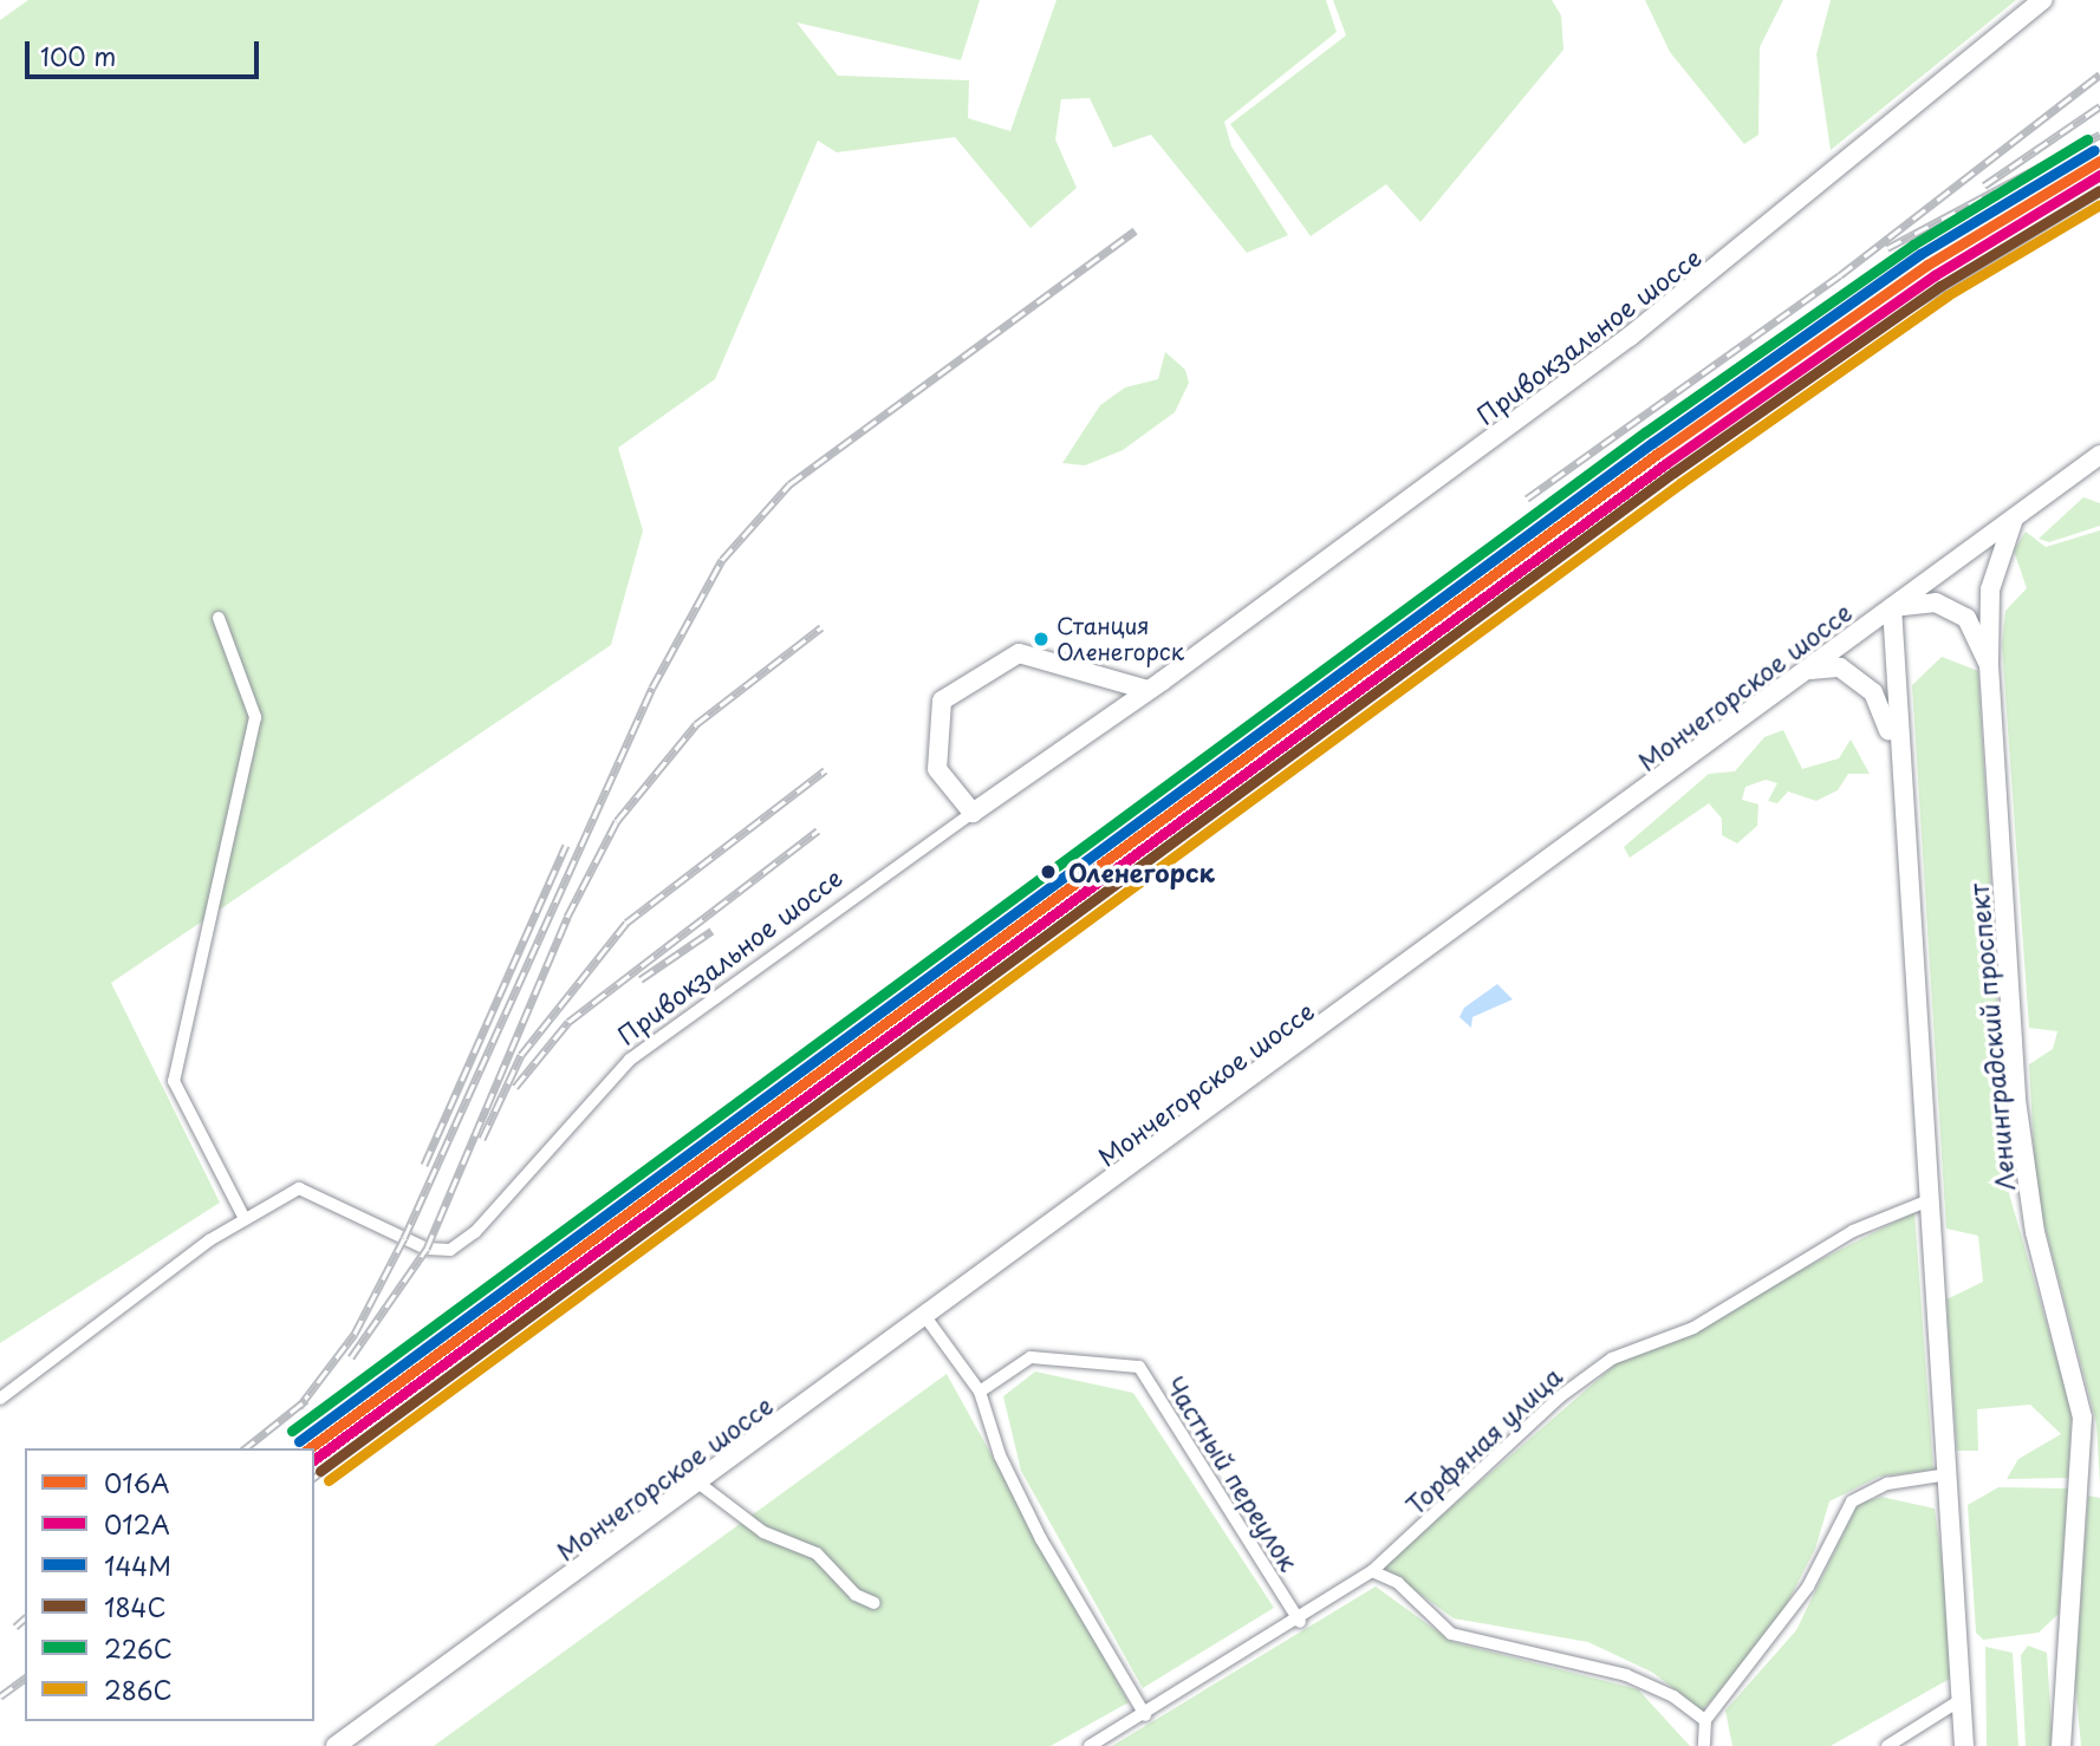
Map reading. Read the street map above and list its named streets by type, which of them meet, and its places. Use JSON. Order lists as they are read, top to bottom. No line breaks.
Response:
{"streets":{"street":["Привокзальное шоссе","Мончегорское шоссе","Ленинградский проспект","Торфяная улица","Частный переулок"]},"crossings":[["Мончегорское шоссе","Ленинградский проспект"],["Торфяная улица","Частный переулок"]],"places":["Станция Оленегорск","Оленегорск"],"lines":["transit line 226С","transit line 144М","transit line 016А","transit line 012А","transit line 184С","transit line 286С"],"legend":["016А","012А","144М","184С","226С","286С"],"scale_bar":"100 m"}
